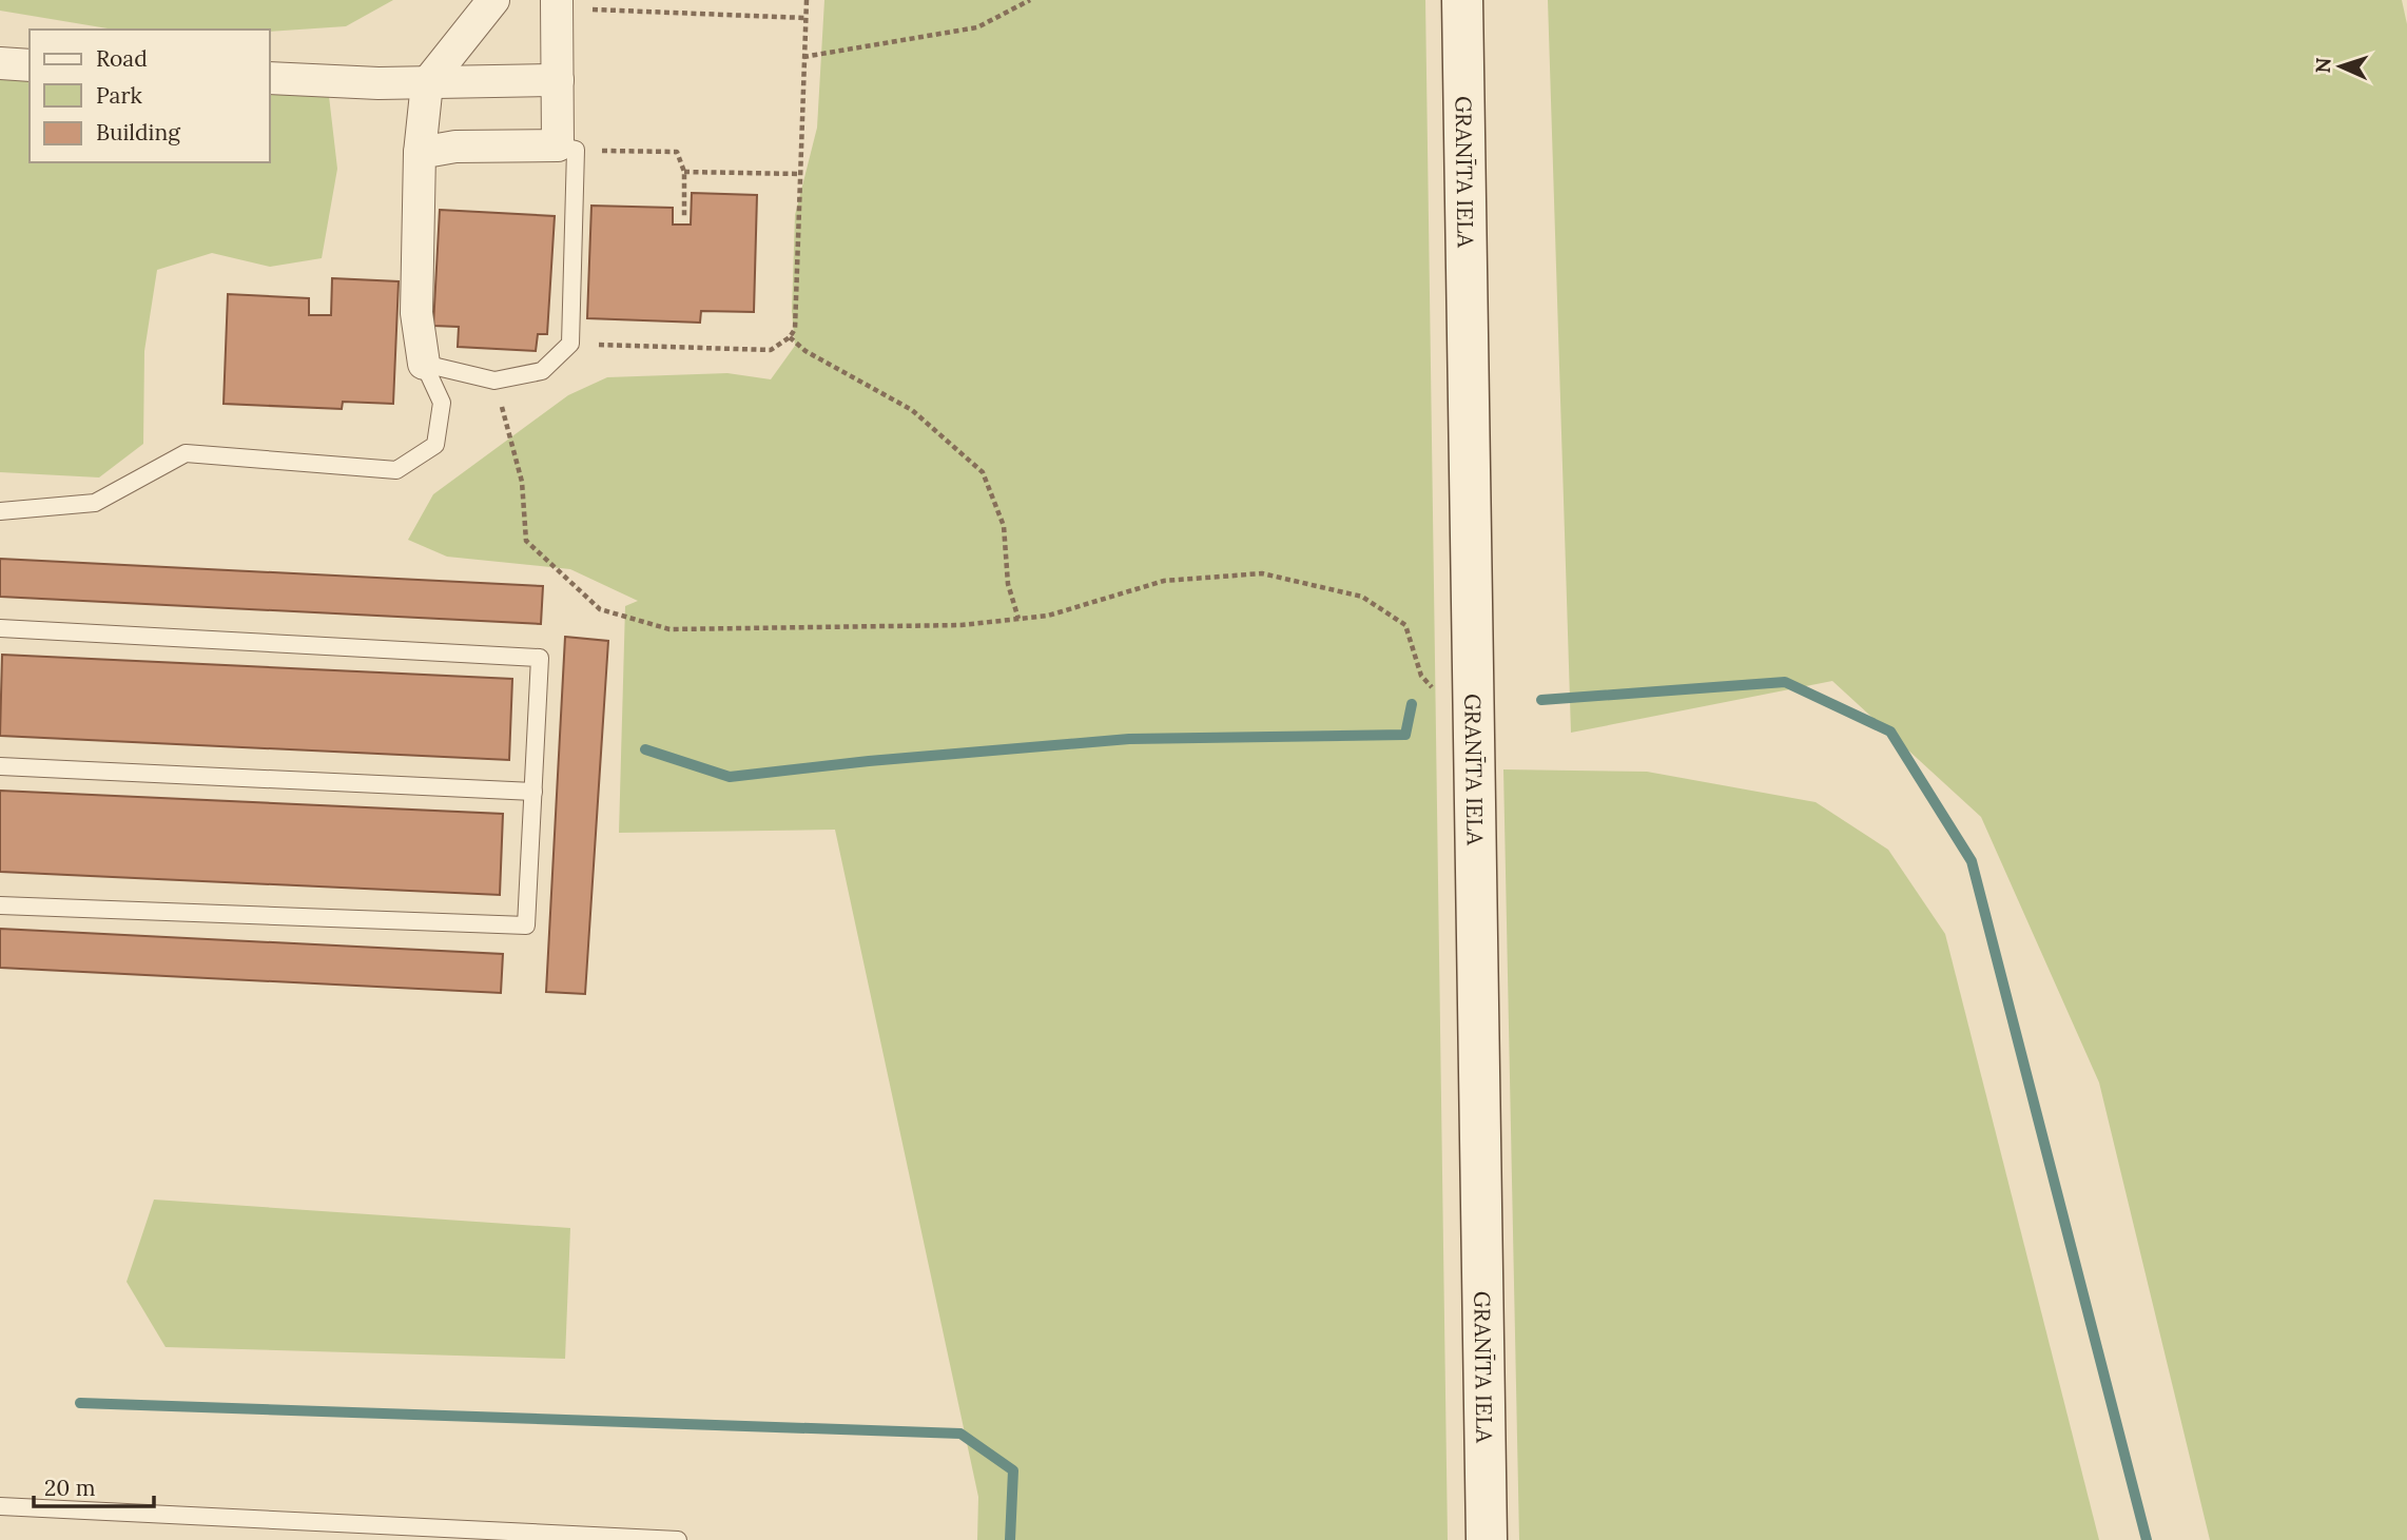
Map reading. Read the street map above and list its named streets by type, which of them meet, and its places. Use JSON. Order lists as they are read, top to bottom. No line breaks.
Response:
{"streets":{"main road":["GRANĪTA IELA"]},"legend":["Road","Park","Building"],"scale_bar":"20 m","north":"left"}
